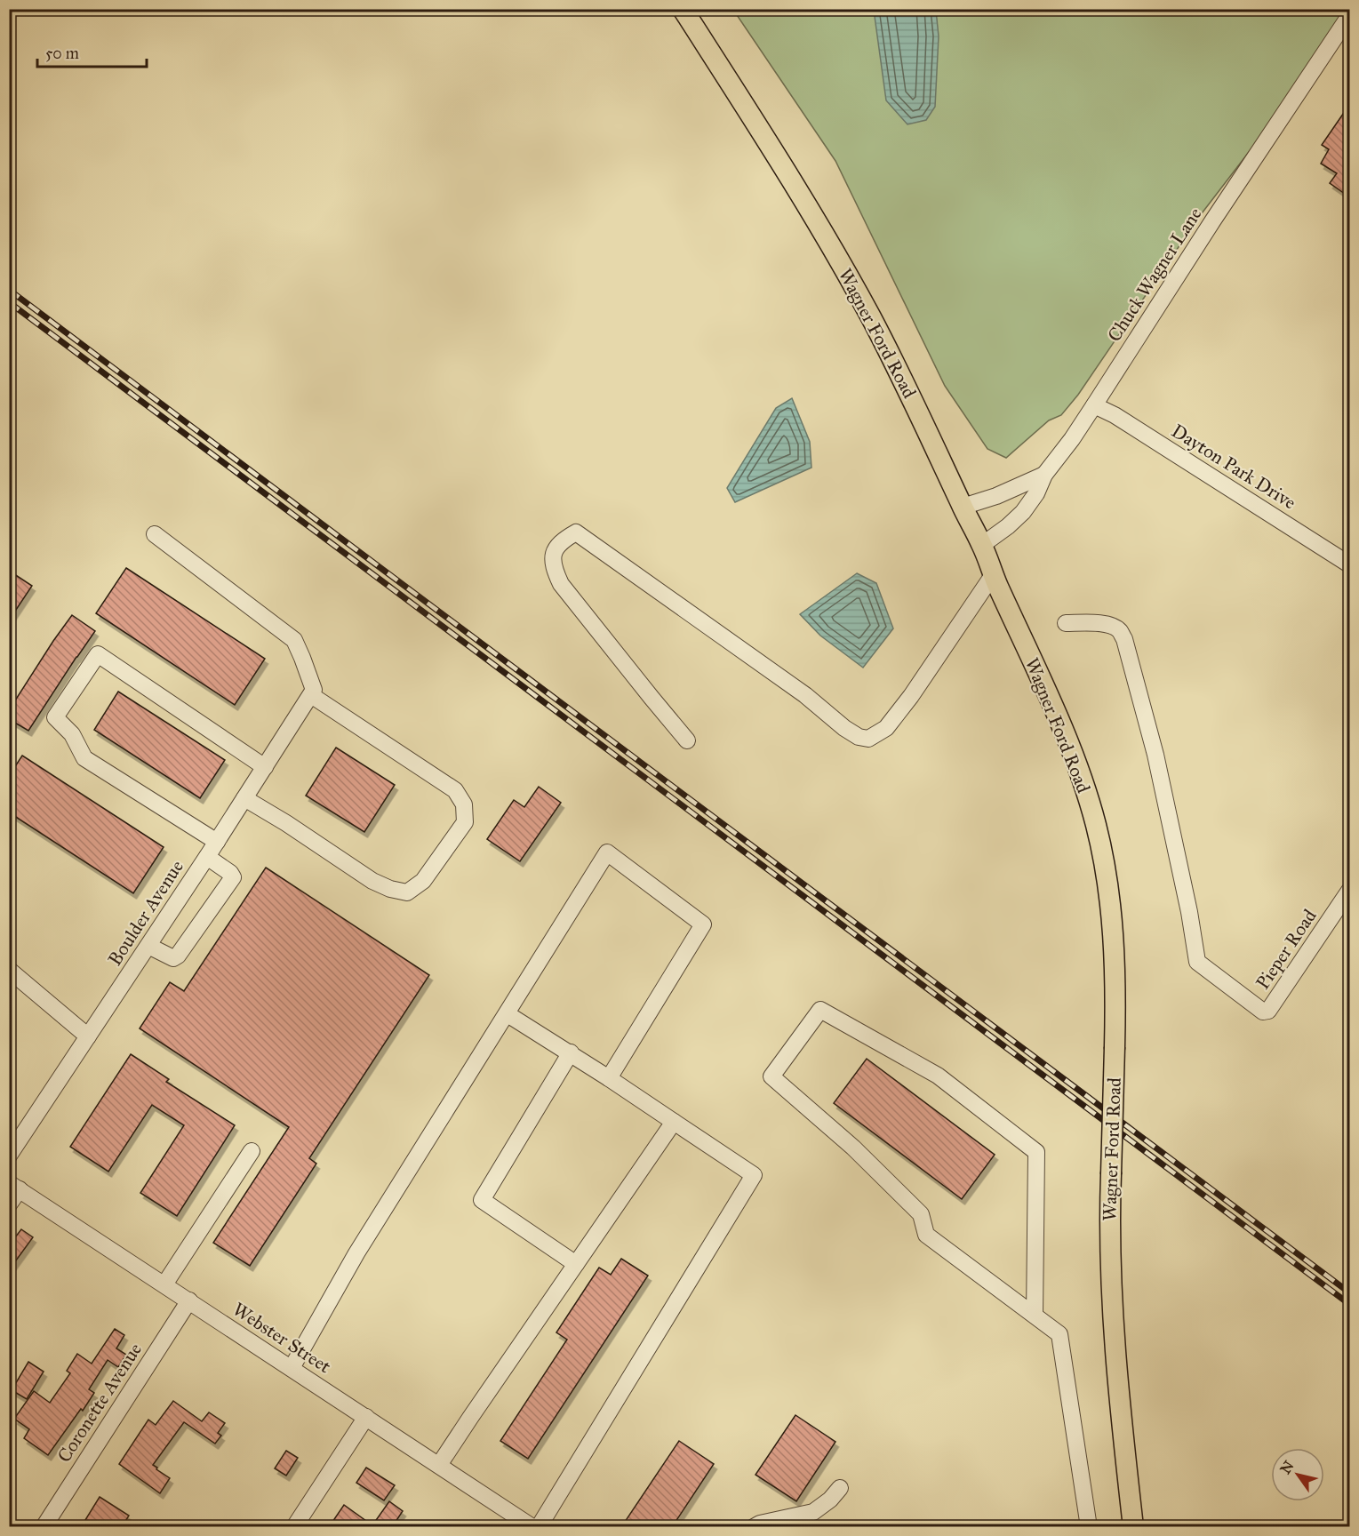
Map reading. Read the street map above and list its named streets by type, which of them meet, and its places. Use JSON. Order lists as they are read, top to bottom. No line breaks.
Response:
{"streets":{"main road":["Wagner Ford Road"],"street":["Chuck Wagner Lane","Dayton Park Drive","Boulder Avenue","Pieper Road","Webster Street","Coronette Avenue"]},"crossings":[["Chuck Wagner Lane","Wagner Ford Road"],["Chuck Wagner Lane","Dayton Park Drive"],["Webster Street","Coronette Avenue"]],"scale_bar":"50 m","north":"top left"}
